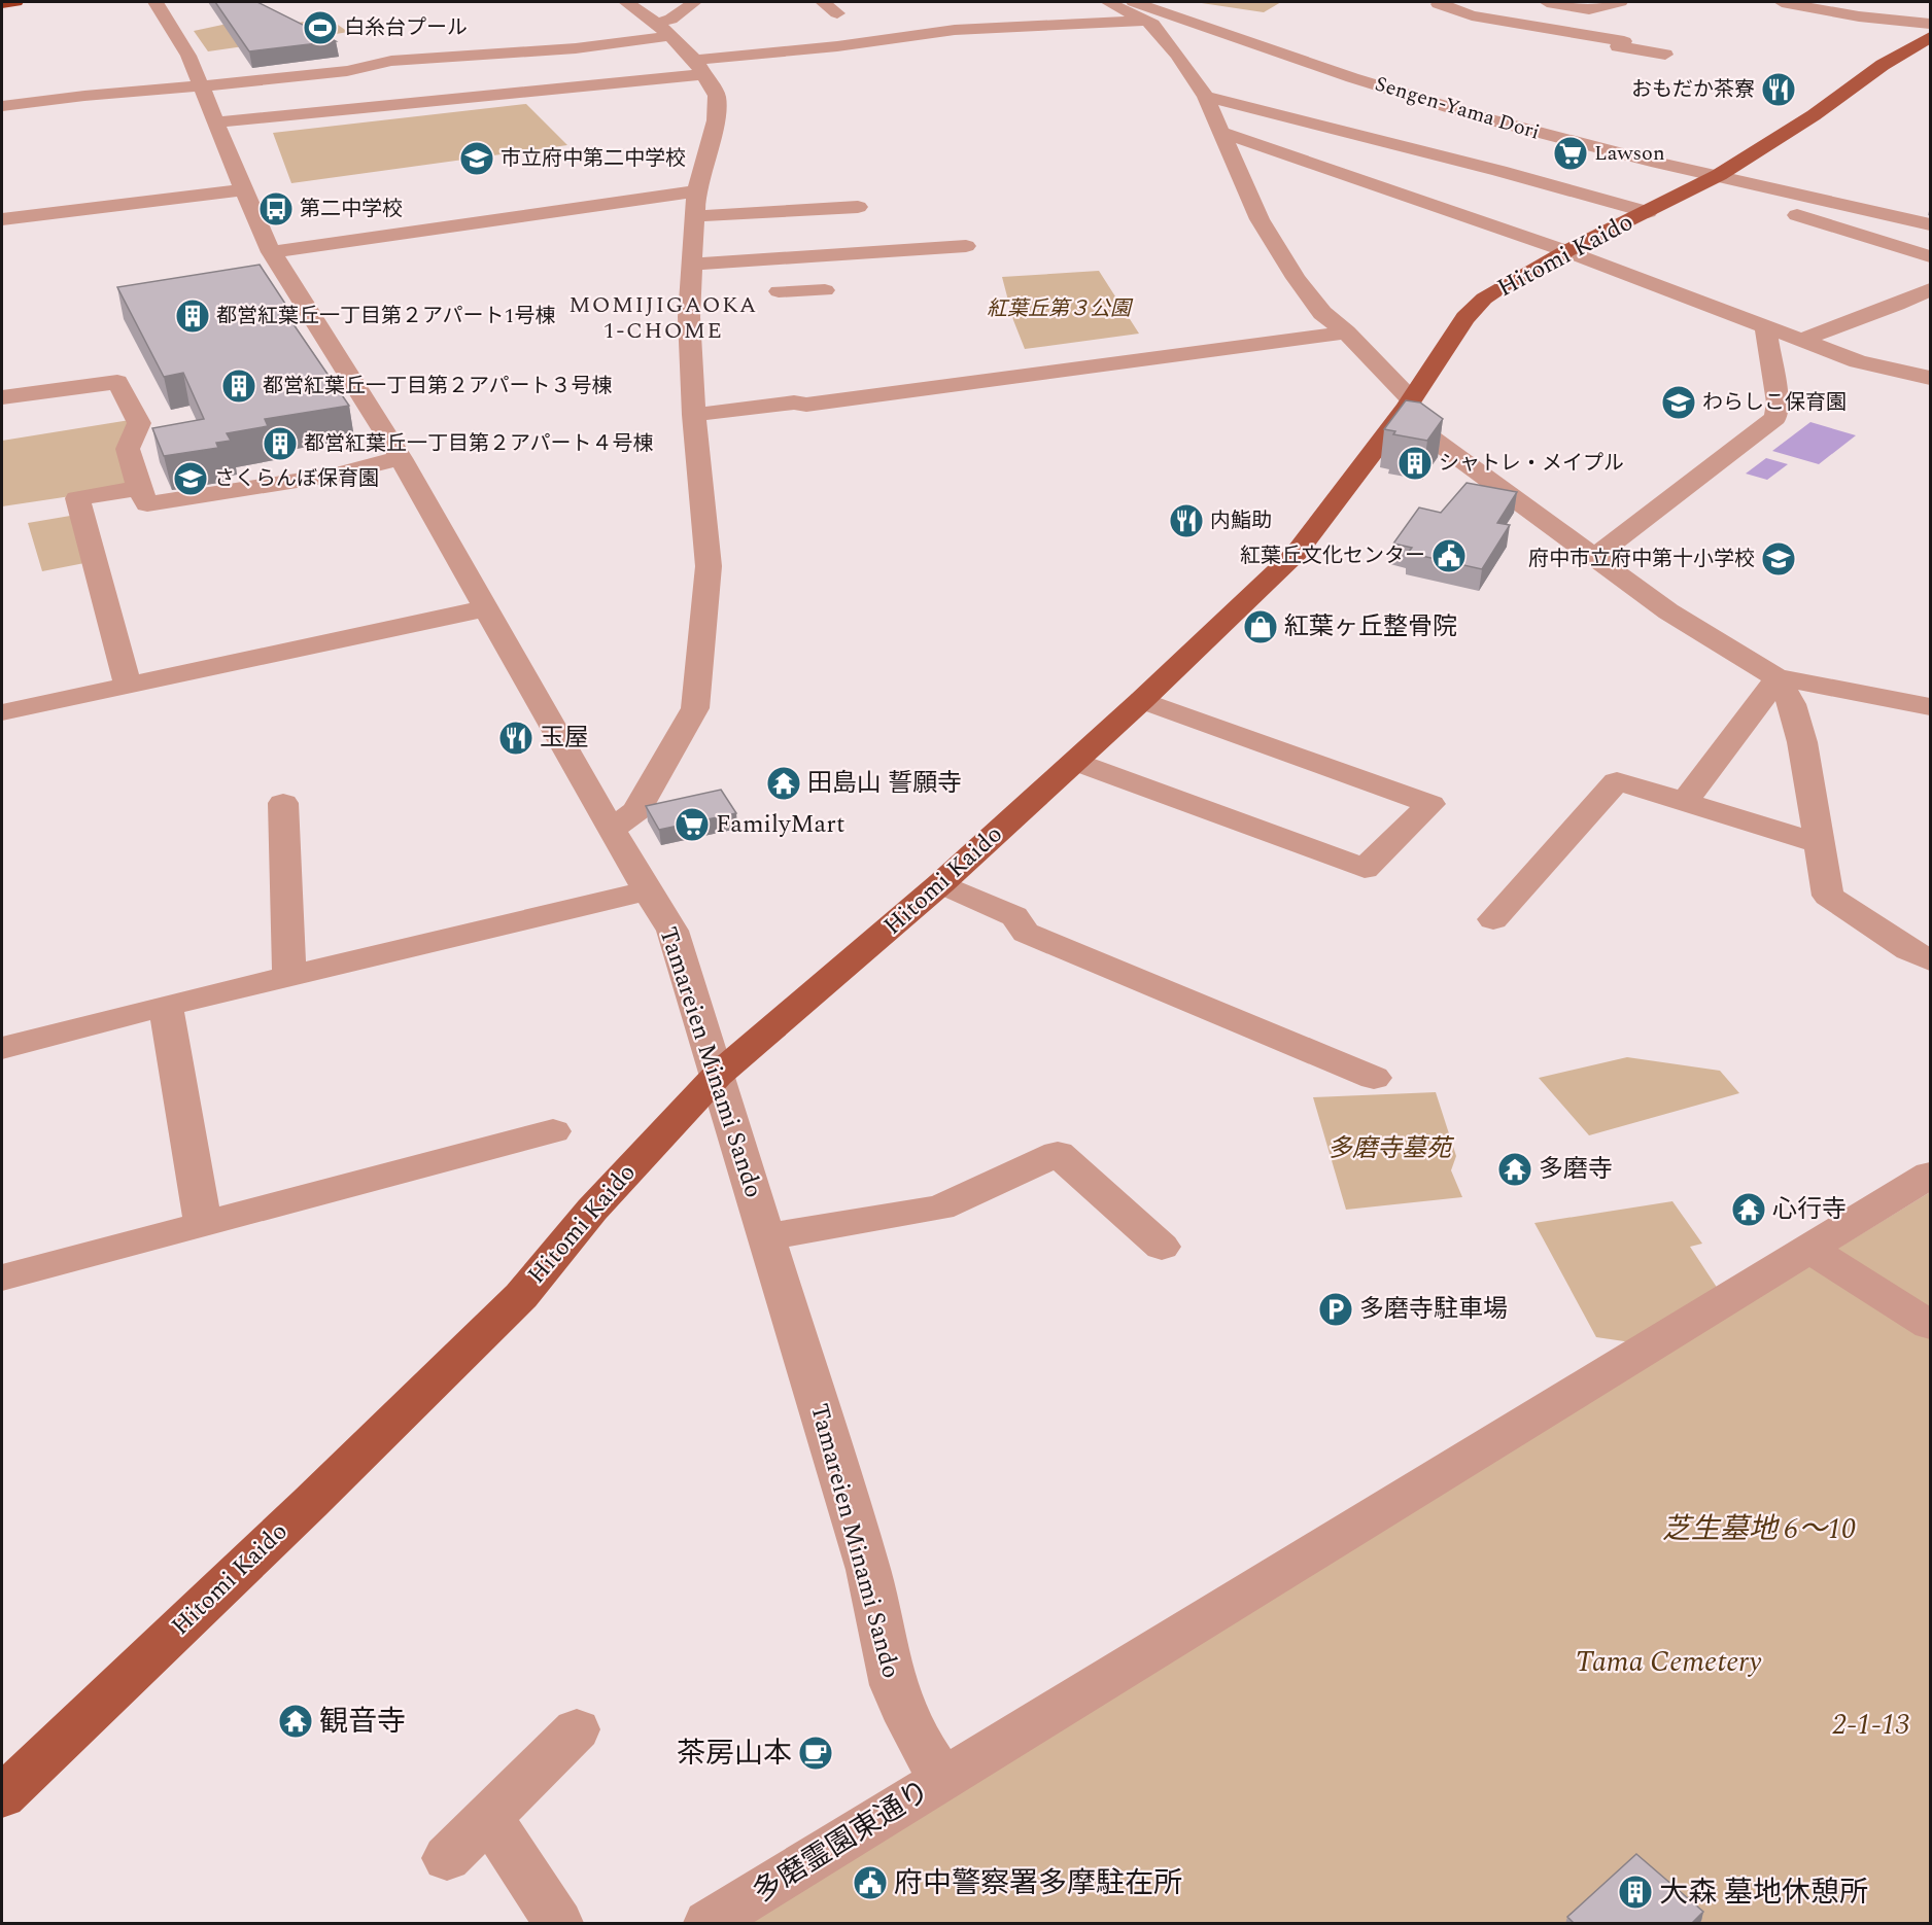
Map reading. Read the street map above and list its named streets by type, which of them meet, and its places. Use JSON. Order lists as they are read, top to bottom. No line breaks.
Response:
{"streets":{"main road":["Hitomi Kaido"],"street":["Sengen-Yama Dori","Tamareien Minami Sando","多磨霊園東通り"]},"crossings":[["Sengen-Yama Dori","Hitomi Kaido"],["Hitomi Kaido","Tamareien Minami Sando"],["Tamareien Minami Sando","多磨霊園東通り"]],"districts":["MOMIJIGAOKA 1-CHOME"],"parks":["紅葉丘第３公園","多磨寺墓苑","芝生墓地 6～10","Tama Cemetery","2-1-13"],"places":{"sports":["白糸台プール"],"restaurant":["おもだか茶寮","内鮨助","玉屋"],"supermarket":["Lawson","FamilyMart"],"school or university":["市立府中第二中学校","わらしこ保育園","さくらんぼ保育園","府中市立府中第十小学校"],"bus stop":["第二中学校"],"building":["都営紅葉丘一丁目第２アパート1号棟","都営紅葉丘一丁目第２アパート３号棟","都営紅葉丘一丁目第２アパート４号棟","シャトレ・メイプル","大森 墓地休憩所"],"public building":["紅葉丘文化センター","府中警察署多摩駐在所"],"shop":["紅葉ヶ丘整骨院"],"temple":["田島山 誓願寺","多磨寺","心行寺","観音寺"],"parking":["多磨寺駐車場"],"cafe":["茶房山本"]}}
